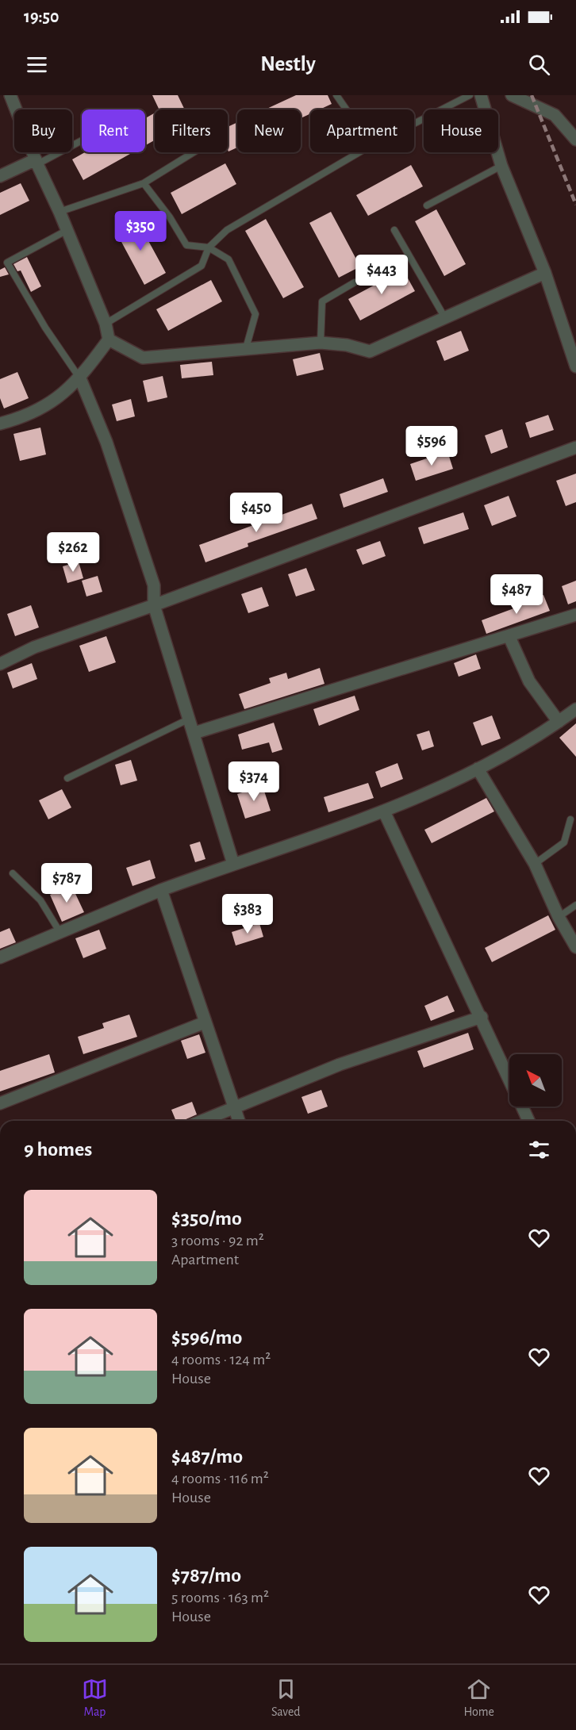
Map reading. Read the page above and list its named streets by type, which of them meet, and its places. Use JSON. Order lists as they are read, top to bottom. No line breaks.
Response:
{"north":"top left","page":{"status":"19:50","header":"Nestly","chip":["Buy","Rent","Filters","New","Apartment","House"],"price":["$350","$443","$596","$450","$262","$487","$374","$787","$383"],"heading":"9 homes","list":[{"name":"$350/mo","note":"3 rooms · 92 m² · Apartment"},{"name":"$596/mo","note":"4 rooms · 124 m² · House"},{"name":"$487/mo","note":"4 rooms · 116 m² · House"},{"name":"$787/mo","note":"5 rooms · 163 m² · House"}],"tabs":["Map","Saved","Home"]}}
